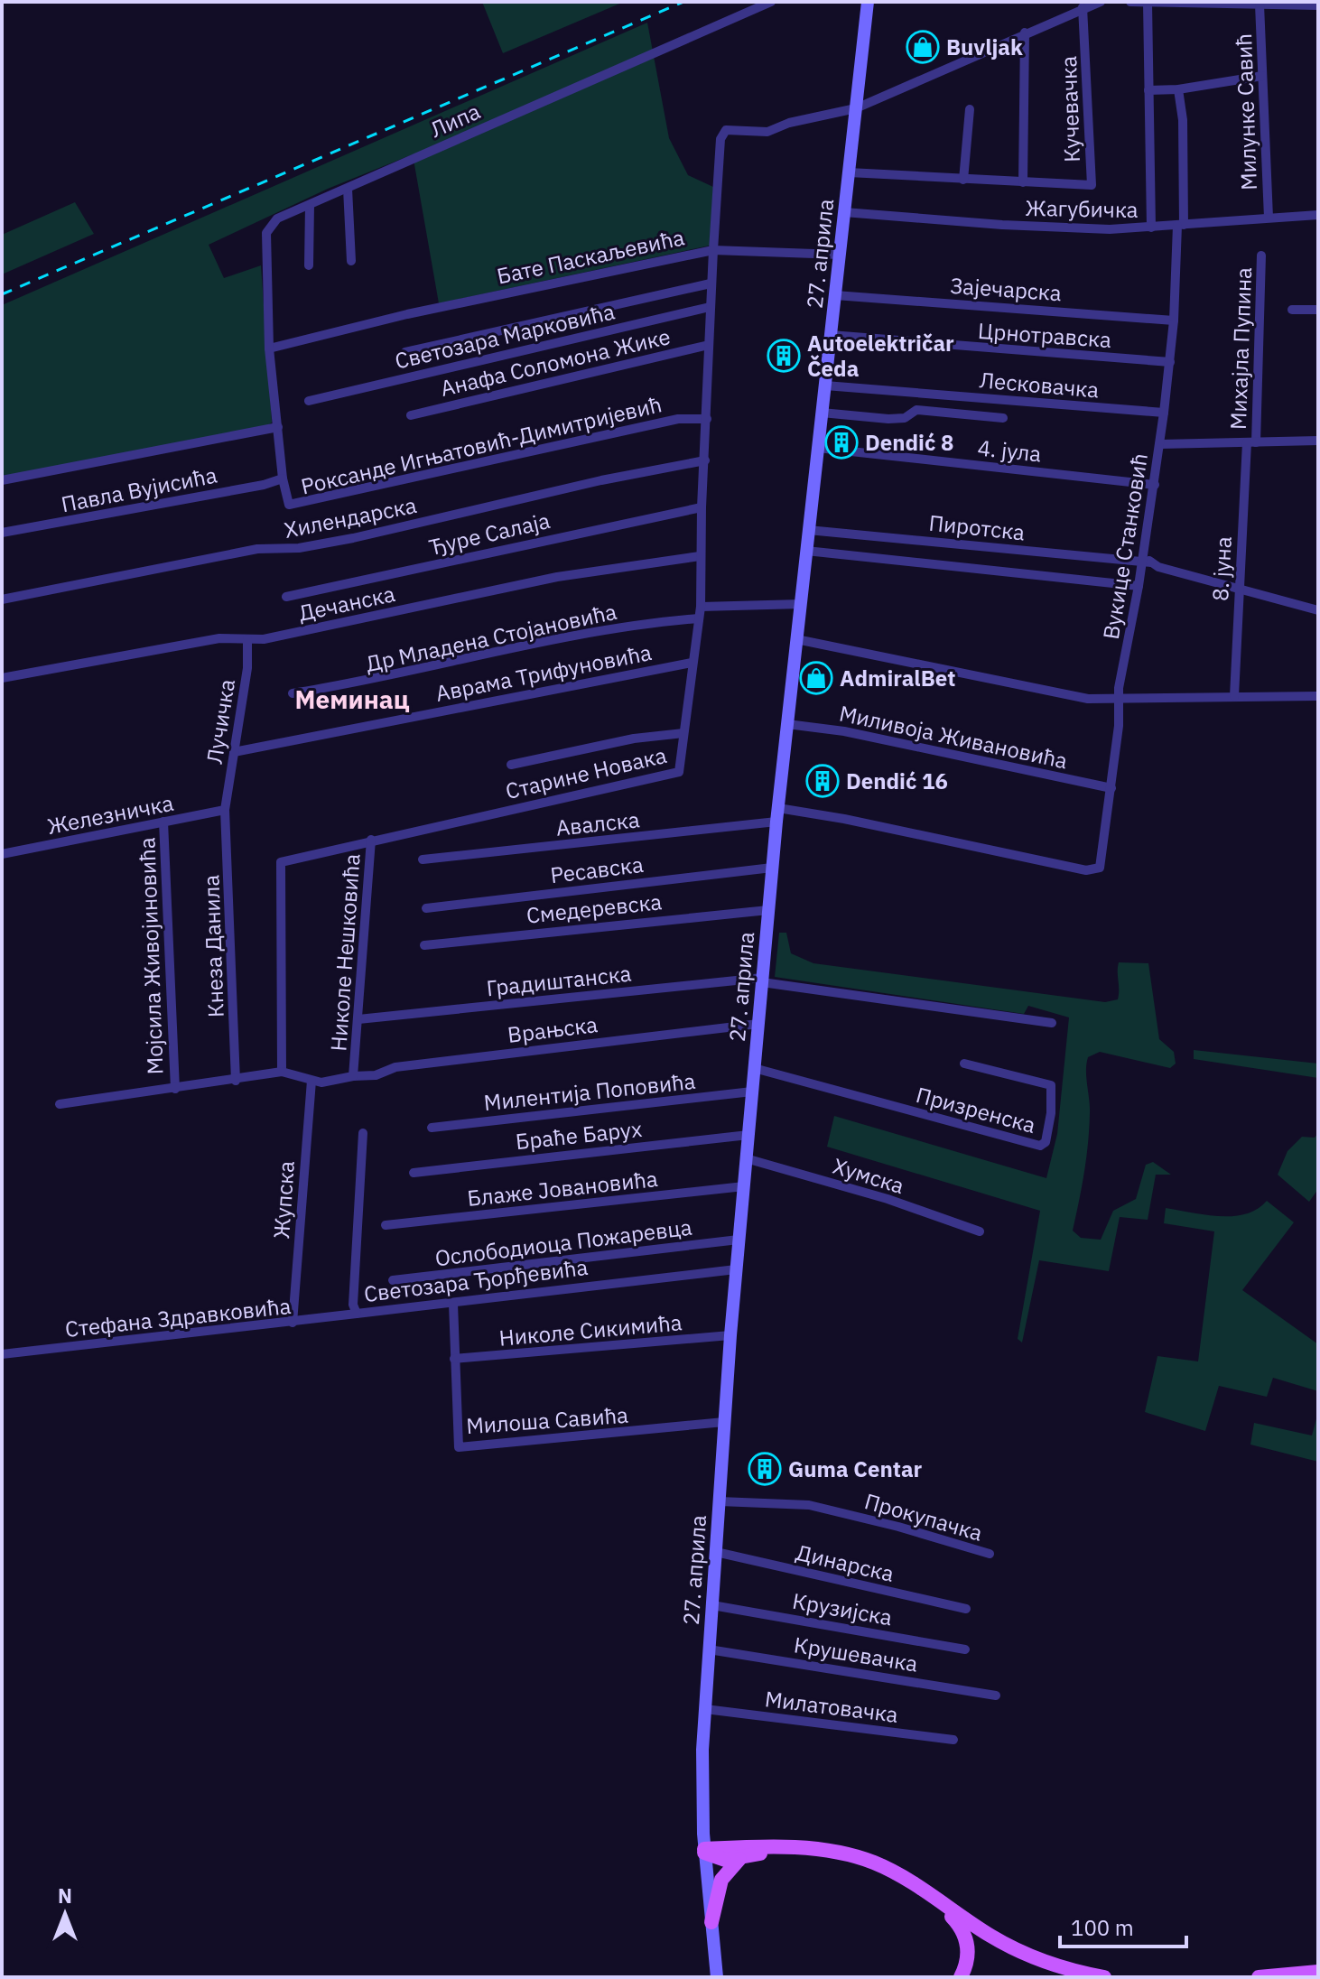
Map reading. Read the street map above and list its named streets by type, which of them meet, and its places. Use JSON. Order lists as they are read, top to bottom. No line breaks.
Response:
{"streets":{"main road":["27. априла"],"street":["Кучевачка","Милунке Савић","Липа","Жагубичка","Бате Паскаљевића","Зајечарска","Црнотравска","Светозара Марковића","Михајла Пупина","Анафа Соломона Жике","Лесковачка","Роксанде Игњатовић-Димитријевић","4. јула","Павла Вујисића","Хилендарска","Пиротска","Ђуре Салаја","Вукице Станковић","8. јуна","Дечанска","Др Младена Стојановића","Аврама Трифуновића","Лучичка","Миливоја Живановића","Старине Новака","Железничка","Авалска","Ресавска","Смедеревска","Кнеза Данила","Николе Нешковића","Мојсила Живојиновића","Градиштанска","Врањска","Милентија Поповића","Призренска","Браће Барух","Хумска","Блаже Јовановића","Жупска","Ослободиоца Пожаревца","Светозара Ђорђевића","Стефана Здравковића","Николе Сикимића","Милоша Савића","Прокупачка","Динарска","Крузијска","Крушевачка","Милатовачка"]},"crossings":[["Кучевачка","27. априла"],["Милунке Савић","Жагубичка"],["Липа","Бате Паскаљевића"],["Липа","Роксанде Игњатовић-Димитријевић"],["Липа","Павла Вујисића"],["Жагубичка","27. априла"],["Жагубичка","Вукице Станковић"],["27. априла","Бате Паскаљевића"],["27. априла","Зајечарска"],["27. априла","Црнотравска"],["27. априла","Лесковачка"],["27. априла","4. јула"],["27. априла","Пиротска"],["27. априла","Миливоја Живановића"],["27. априла","Авалска"],["27. априла","Ресавска"],["27. априла","Смедеревска"],["27. априла","Градиштанска"],["27. априла","Врањска"],["27. априла","Милентија Поповића"],["27. априла","Призренска"],["27. априла","Браће Барух"],["27. априла","Хумска"],["27. априла","Блаже Јовановића"],["27. априла","Ослободиоца Пожаревца"],["27. априла","Светозара Ђорђевића"],["27. априла","Николе Сикимића"],["27. априла","Милоша Савића"],["27. априла","Прокупачка"],["27. априла","Динарска"],["27. априла","Крузијска"],["27. априла","Крушевачка"],["27. априла","Милатовачка"],["Бате Паскаљевића","Старине Новака"],["Зајечарска","Вукице Станковић"],["Црнотравска","Вукице Станковић"],["Светозара Марковића","Старине Новака"],["Михајла Пупина","8. јуна"],["Анафа Соломона Жике","Старине Новака"],["Лесковачка","Вукице Станковић"],["Роксанде Игњатовић-Димитријевић","Павла Вујисића"],["Роксанде Игњатовић-Димитријевић","Старине Новака"],["4. јула","Вукице Станковић"],["Хилендарска","Старине Новака"],["Пиротска","Вукице Станковић"],["Пиротска","8. јуна"],["Ђуре Салаја","Старине Новака"],["Вукице Станковић","Миливоја Живановића"],["Вукице Станковић","Авалска"],["Дечанска","Лучичка"],["Дечанска","Старине Новака"],["Др Младена Стојановића","Старине Новака"],["Аврама Трифуновића","Лучичка"],["Аврама Трифуновића","Старине Новака"],["Лучичка","Железничка"],["Лучичка","Кнеза Данила"],["Старине Новака","Николе Нешковића"],["Железничка","Кнеза Данила"],["Железничка","Мојсила Живојиновића"],["Кнеза Данила","Николе Нешковића"],["Николе Нешковића","Мојсила Живојиновића"],["Николе Нешковића","Градиштанска"],["Николе Нешковића","Врањска"],["Николе Нешковића","Жупска"],["Жупска","Стефана Здравковића"],["Светозара Ђорђевића","Стефана Здравковића"],["Николе Сикимића","Милоша Савића"]],"districts":["Меминац"],"places":{"shop":["Buvljak","AdmiralBet"],"building":["Autoelektričar Čeda","Dendić 8","Dendić 16","Guma Centar"]},"scale_bar":"100 m","north":"top"}
